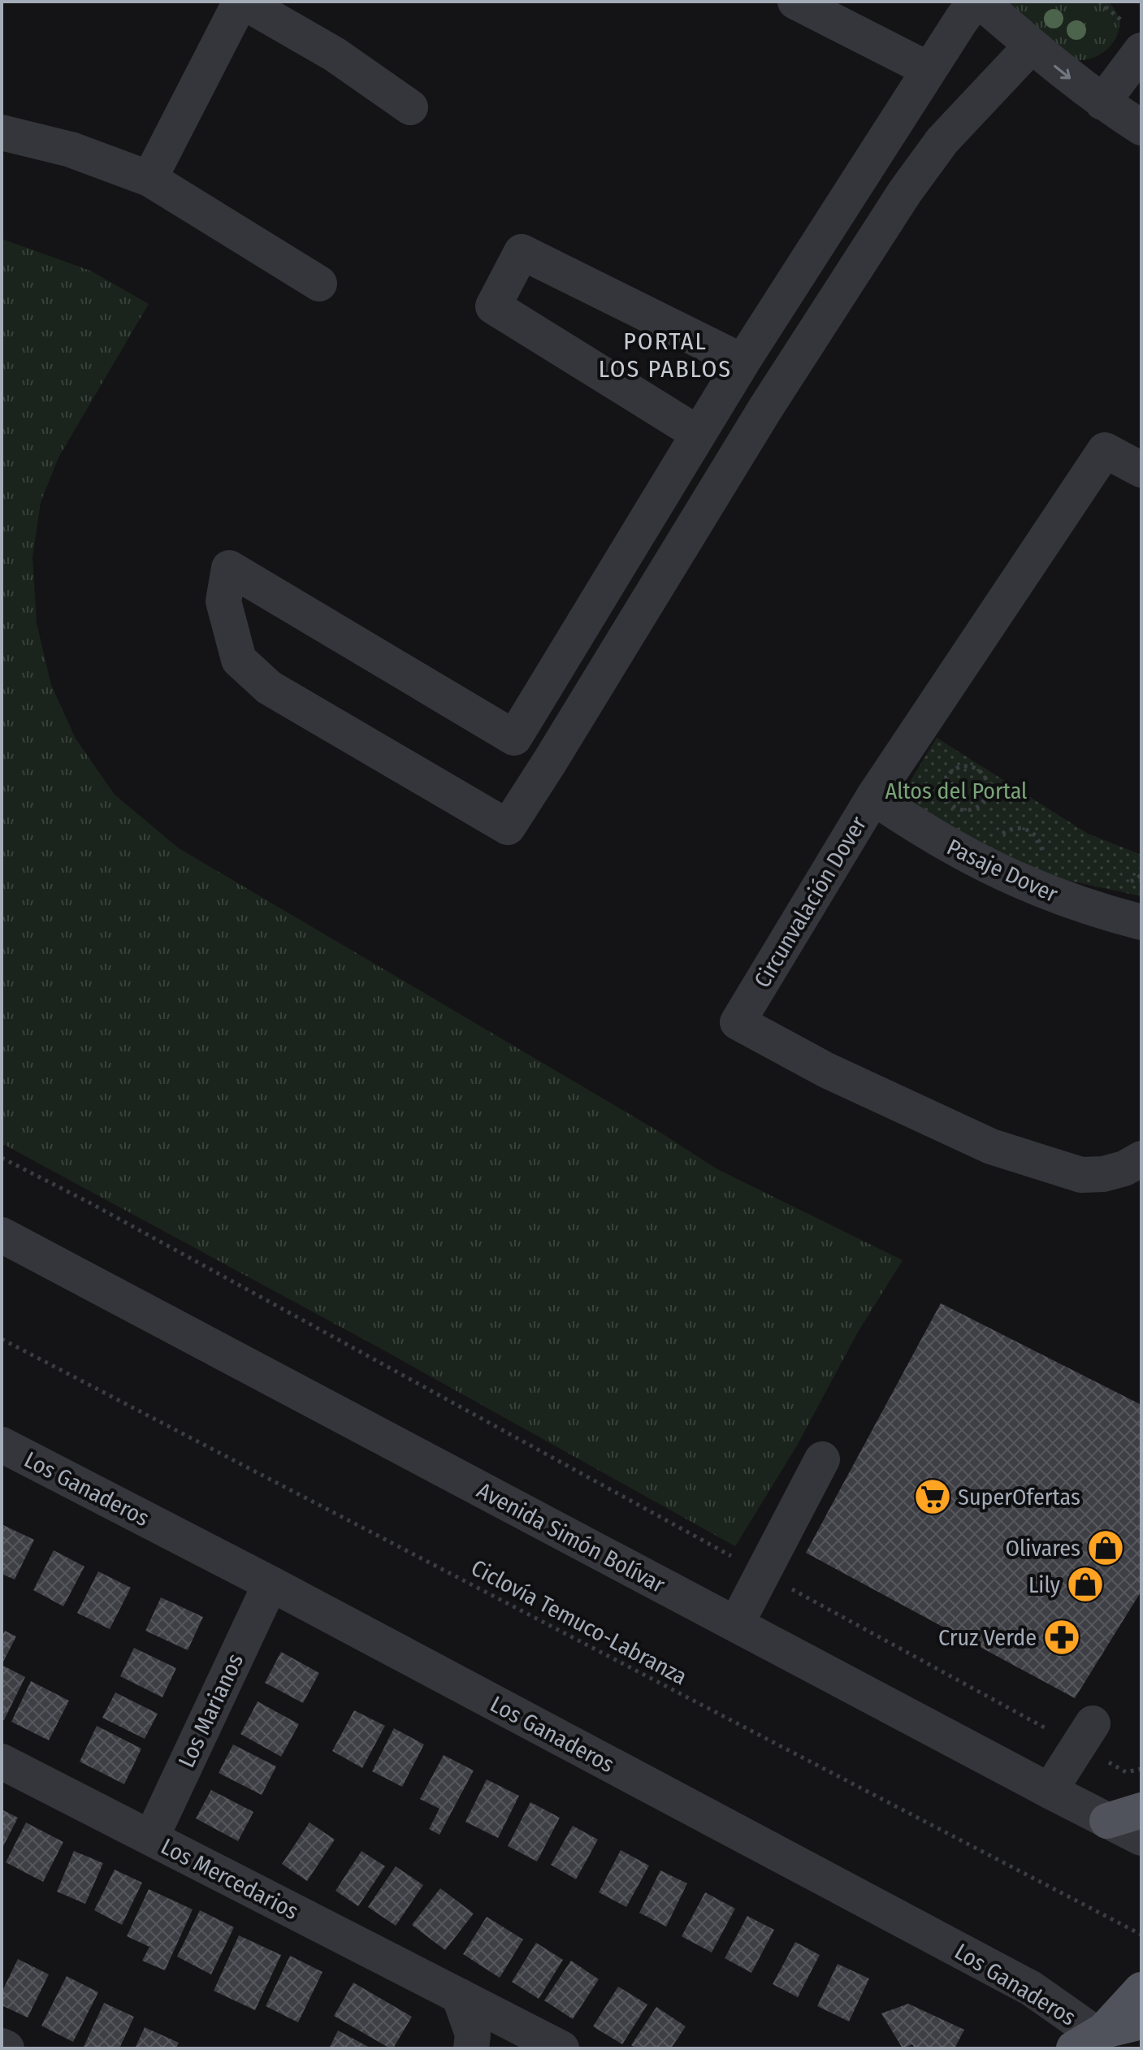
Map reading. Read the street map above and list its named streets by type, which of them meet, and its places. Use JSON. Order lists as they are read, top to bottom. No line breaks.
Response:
{"streets":{"street":["Pasaje Dover","Circunvalación Dover","Los Ganaderos","Avenida Simón Bolívar","Los Marianos","Los Mercedarios"],"path":["Ciclovía Temuco-Labranza"]},"crossings":[["Pasaje Dover","Circunvalación Dover"],["Los Ganaderos","Los Marianos"],["Los Marianos","Los Mercedarios"]],"districts":["PORTAL LOS PABLOS"],"parks":["Altos del Portal"],"places":{"supermarket":["SuperOfertas"],"shop":["Olivares","Lily"],"pharmacy":["Cruz Verde"]}}
